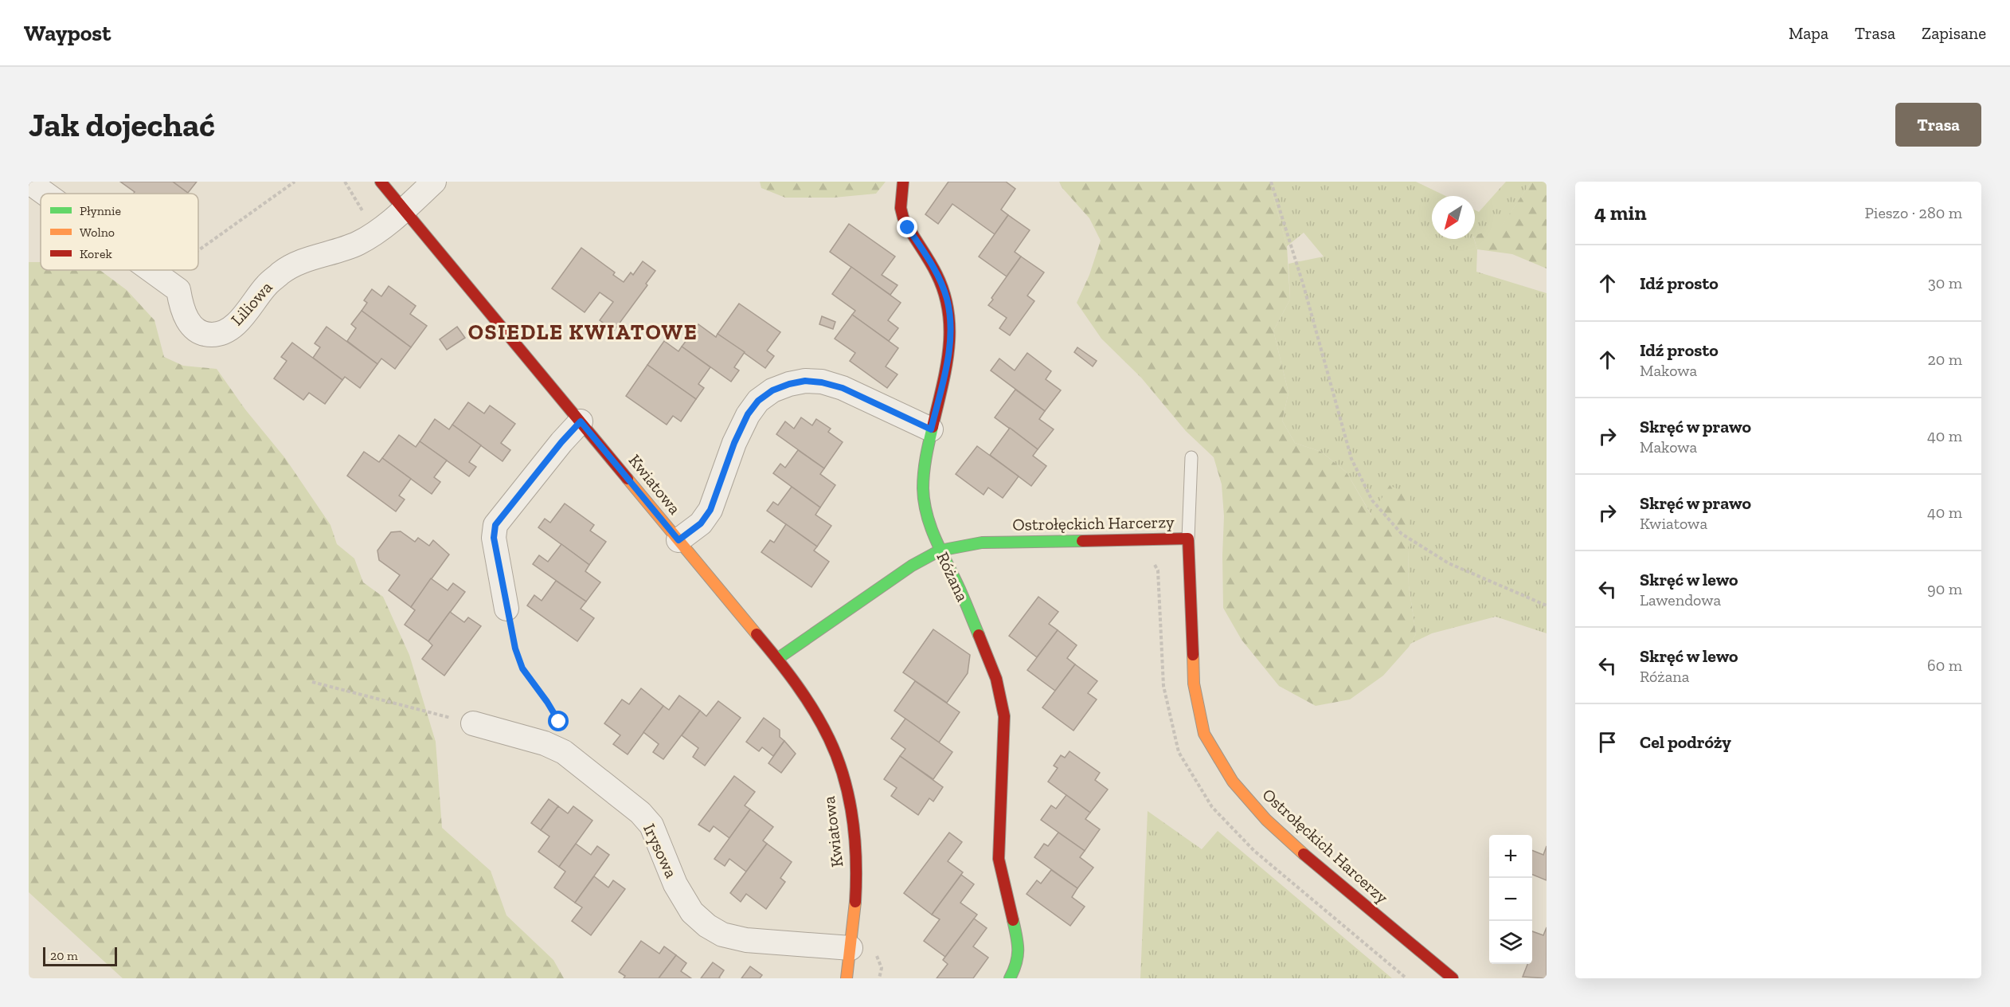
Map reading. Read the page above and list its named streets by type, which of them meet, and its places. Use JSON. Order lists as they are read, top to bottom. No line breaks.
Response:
{"streets":{"street":["Liliowa","Kwiatowa","Ostrołęckich Harcerzy","Różana","Irysowa"]},"crossings":[["Liliowa","Kwiatowa"],["Kwiatowa","Ostrołęckich Harcerzy"],["Kwiatowa","Irysowa"],["Ostrołęckich Harcerzy","Różana"]],"districts":["OSIEDLE KWIATOWE"],"legend":["Płynnie","Wolno","Korek"],"scale_bar":"20 m","north":"bottom left","page":{"header":"Waypost","nav":["Mapa","Trasa","Zapisane"],"buttons":"Trasa","title":"Jak dojechać","heading":["4 min","Pieszo · 280 m"],"list":[["Idź prosto","30 m"],["Idź prosto","Makowa","20 m"],["Skręć w prawo","Makowa","40 m"],["Skręć w prawo","Kwiatowa","40 m"],["Skręć w lewo","Lawendowa","90 m"],["Skręć w lewo","Różana","60 m"],"Cel podróży"],"map_buttons":["+","−"],"scale":"20 m"}}
